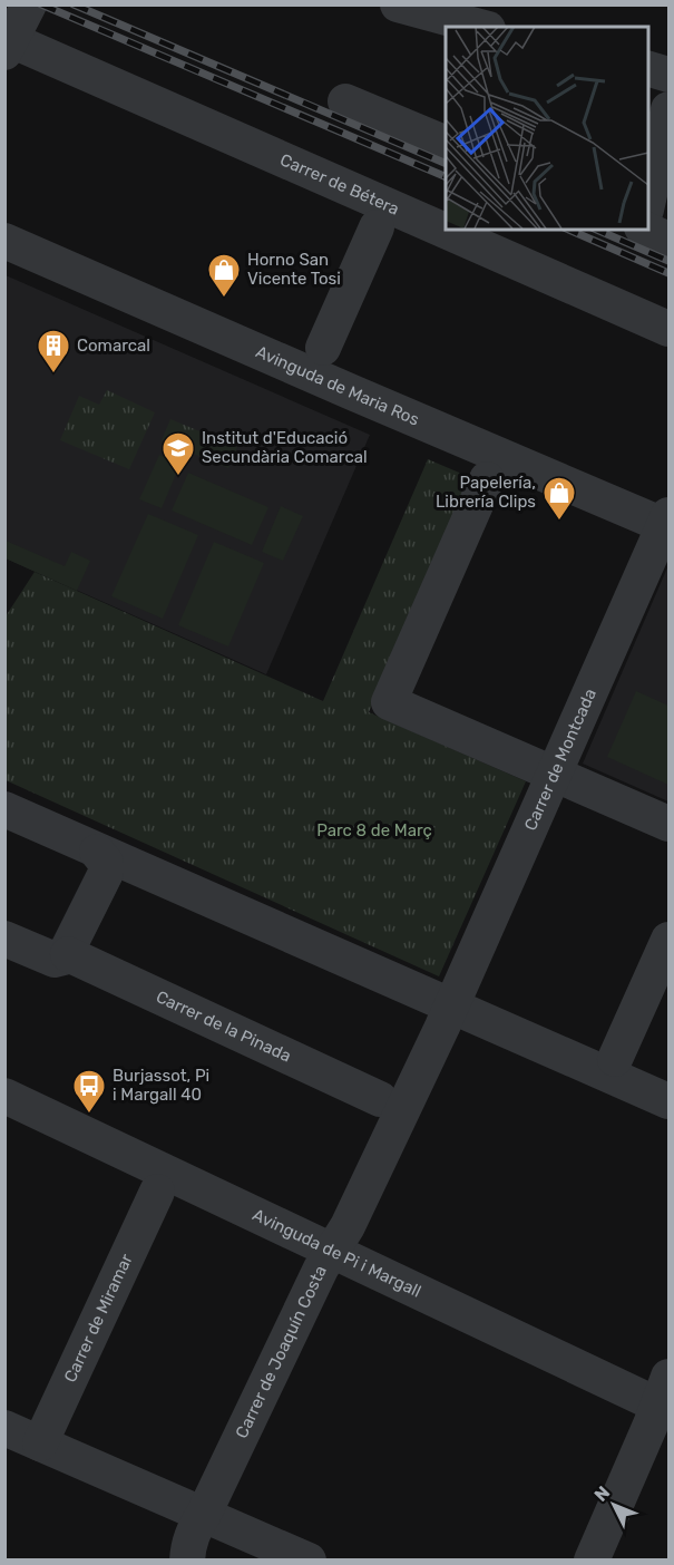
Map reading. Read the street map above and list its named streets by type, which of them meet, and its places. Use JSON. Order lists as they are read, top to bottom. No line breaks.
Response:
{"streets":{"street":["Carrer de Bétera","Avinguda de Maria Ros","Carrer de Montcada","Carrer de la Pinada","Avinguda de Pi i Margall","Carrer de Miramar","Carrer de Joaquín Costa"]},"crossings":[["Avinguda de Maria Ros","Carrer de Montcada"],["Carrer de Montcada","Carrer de Joaquín Costa"],["Avinguda de Pi i Margall","Carrer de Miramar"],["Avinguda de Pi i Margall","Carrer de Joaquín Costa"]],"parks":["Parc 8 de Març"],"places":{"shop":["Horno San Vicente Tosi","Papelería, Librería Clips"],"building":["Comarcal"],"school or university":["Institut d'Educació Secundària Comarcal"],"bus stop":["Burjassot, Pi i Margall 40"]},"north":"top left"}
